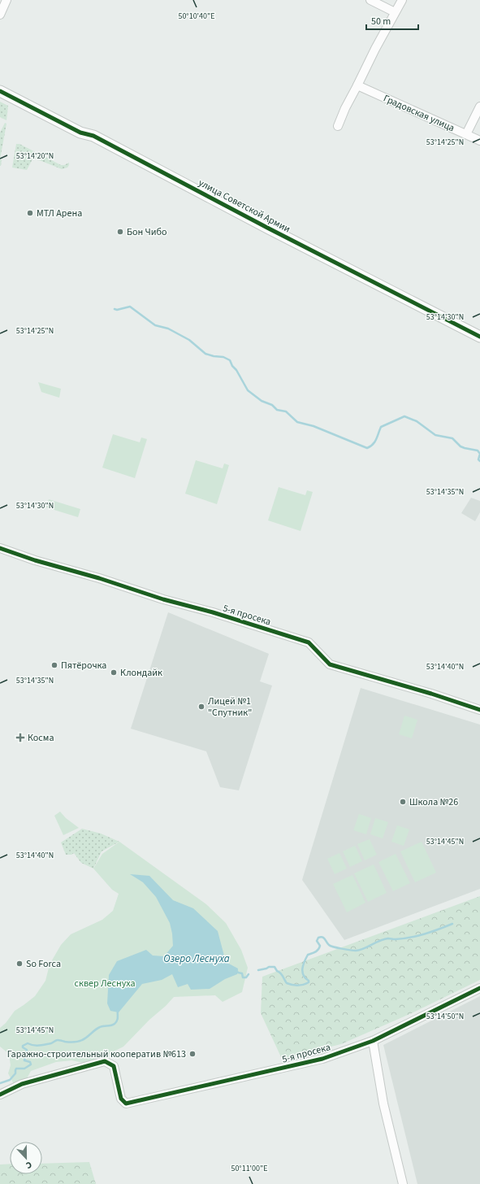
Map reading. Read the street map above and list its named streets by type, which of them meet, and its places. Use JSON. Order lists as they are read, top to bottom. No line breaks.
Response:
{"streets":{"street":["Градовская улица","улица Советской Армии","5-я просека"]},"water":["Озеро Леснуха"],"parks":["сквер Леснуха"],"places":{"other":["МТЛ Арена","Бон Чибо","Пятёрочка","Клондайк","Лицей №1 \"Спутник\"","Школа №26","So Forca","Гаражно-строительный кооператив №613"],"health":["Косма"]},"scale_bar":"50 m","north":"bottom","coordinates":["50°10'40\"E","53°14'25\"N","53°14'20\"N","53°14'30\"N","53°14'35\"N","53°14'40\"N","53°14'45\"N","53°14'50\"N","50°11'00\"E"]}
